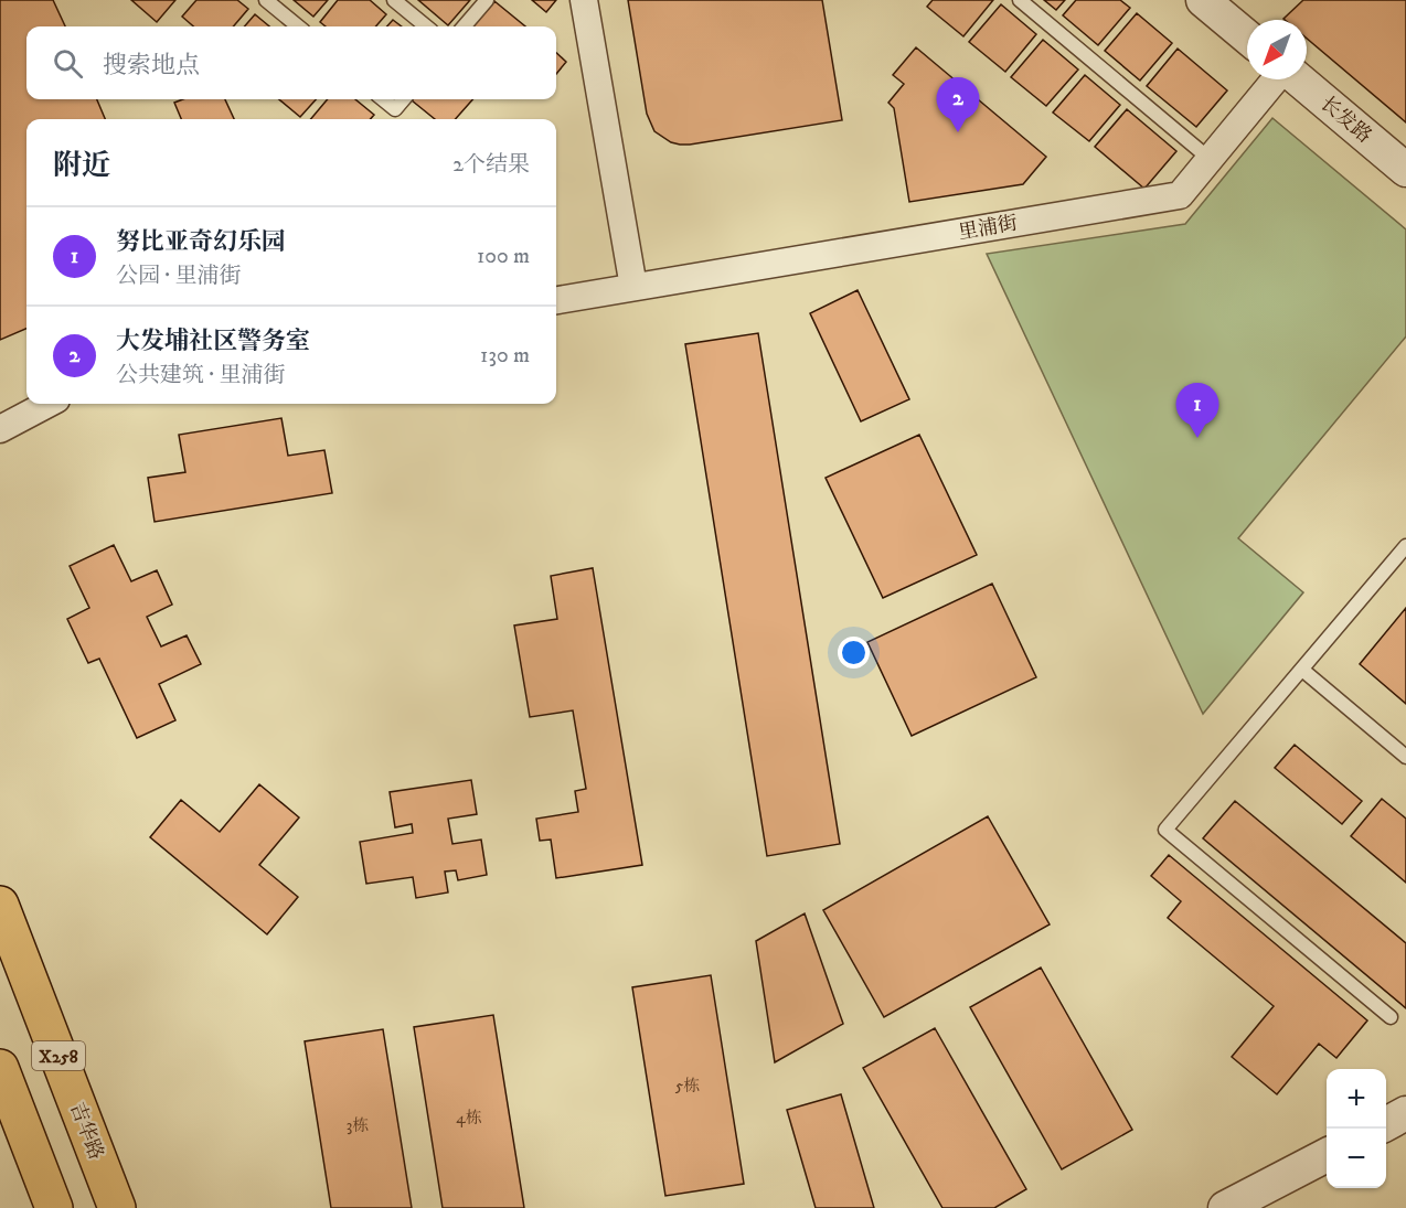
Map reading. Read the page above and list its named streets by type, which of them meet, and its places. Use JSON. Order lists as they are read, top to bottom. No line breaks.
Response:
{"streets":{"main road":["X258","吉华路"],"street":["长发路","里浦街"]},"house_numbers":["5栋","4栋","3栋"],"north":"bottom left","page":{"search":"搜索地点","pins":["2","1"],"heading":["附近","2个结果"],"list":[{"mark":"1","name":"努比亚奇幻乐园","note":"公园 · 里浦街","value":"100 m"},{"mark":"2","name":"大发埔社区警务室","note":"公共建筑 · 里浦街","value":"130 m"}],"map_buttons":["+","−"]}}
